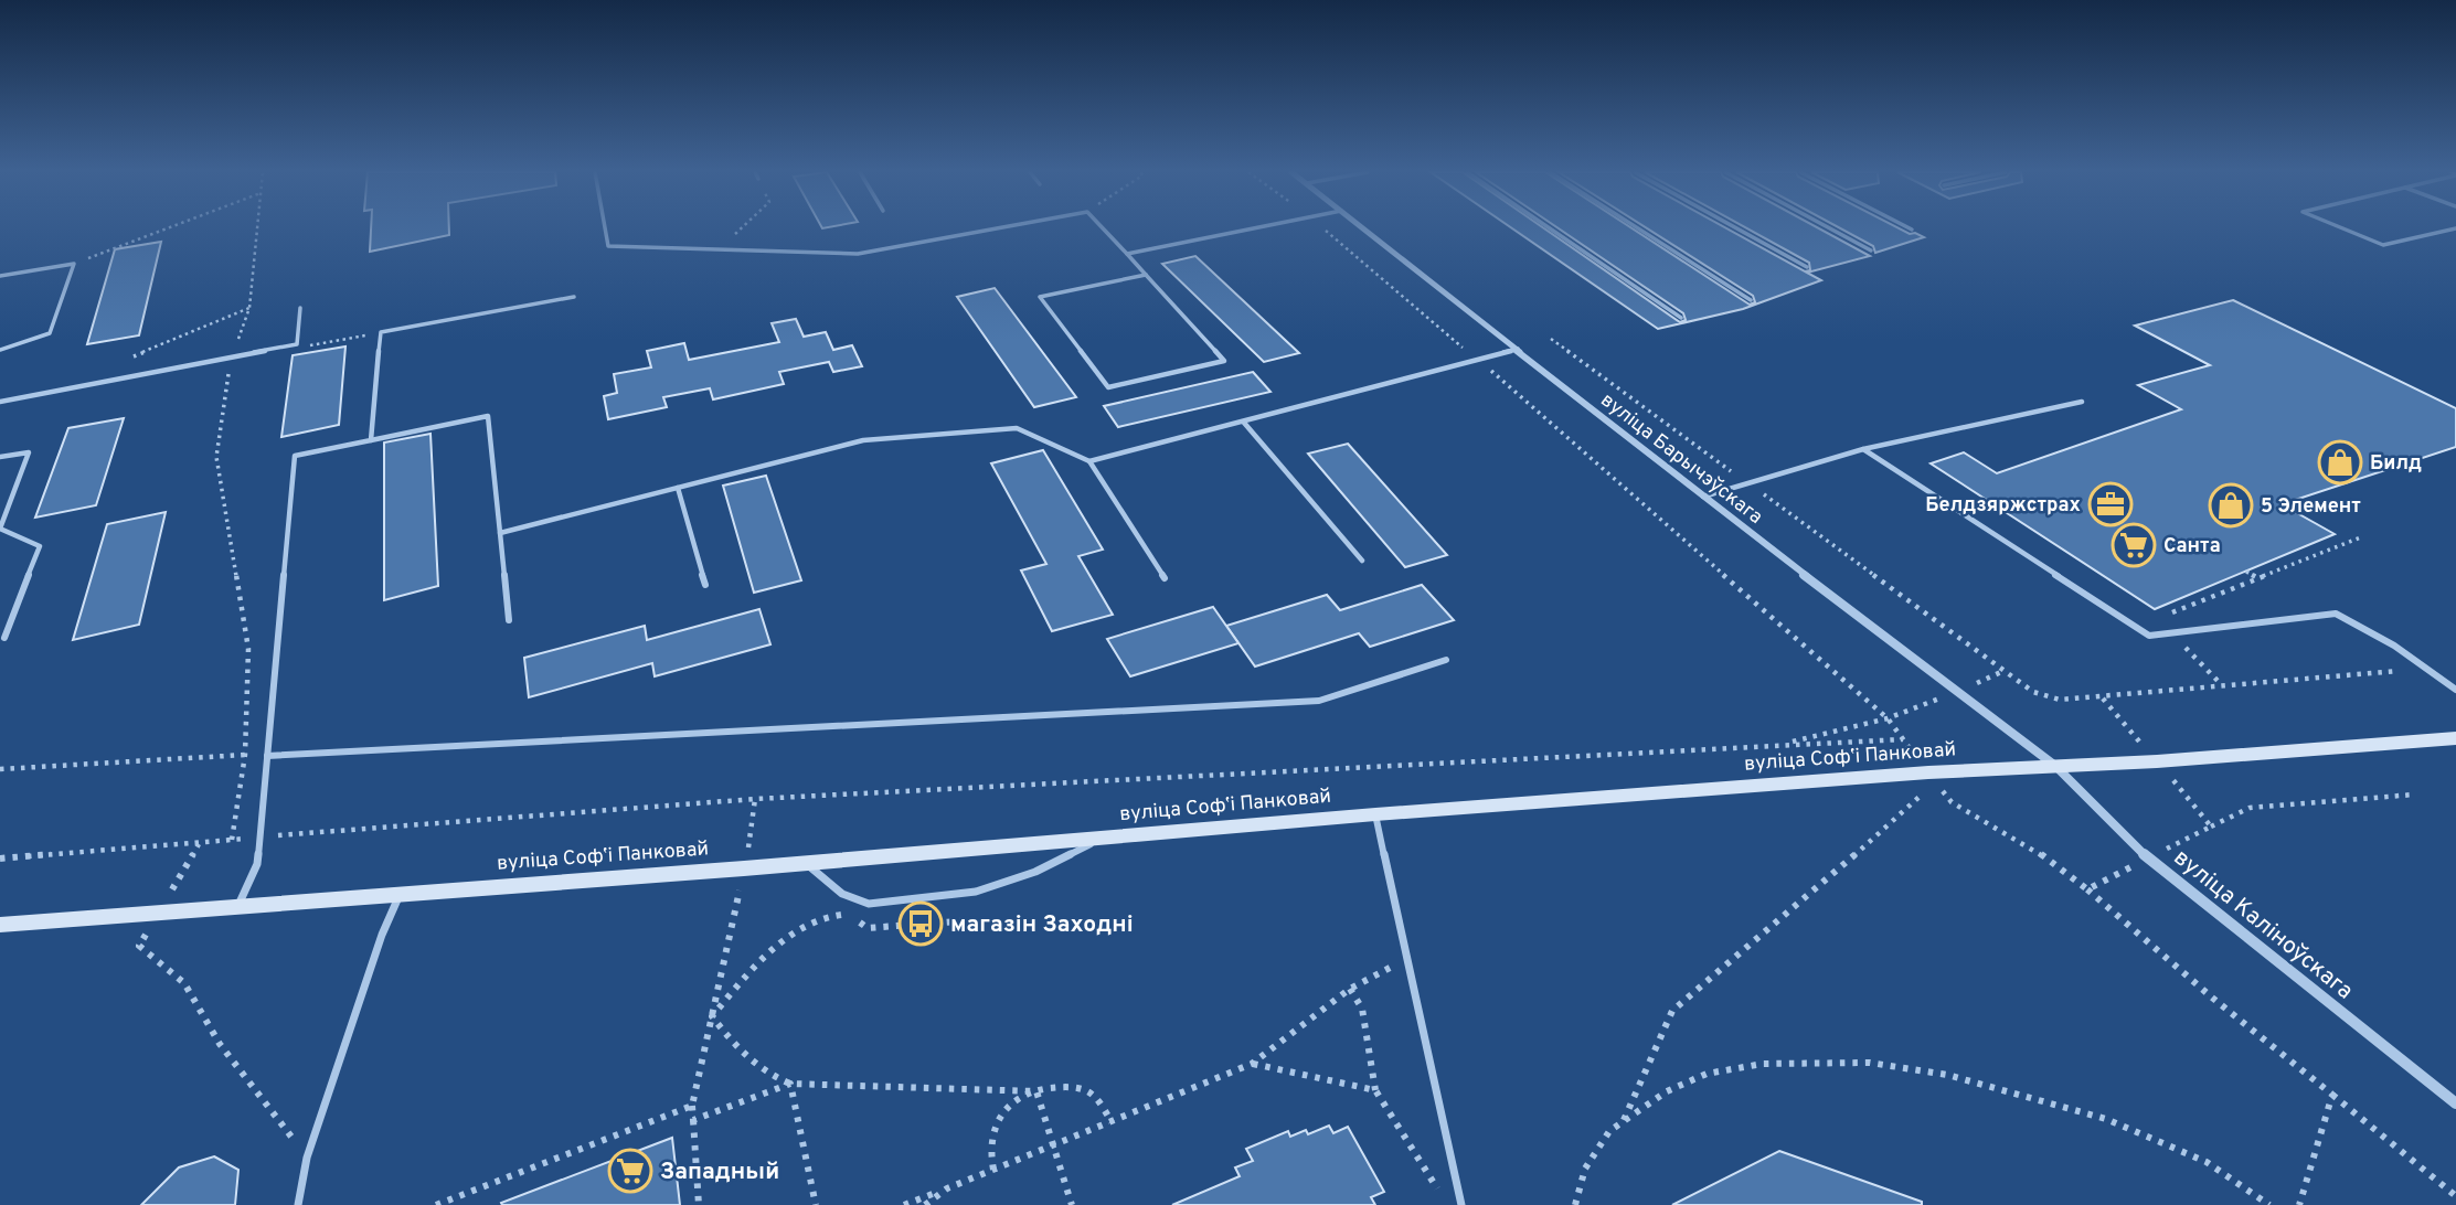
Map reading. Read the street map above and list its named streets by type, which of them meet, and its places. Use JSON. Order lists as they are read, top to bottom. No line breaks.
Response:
{"streets":{"main road":["вуліца Софʼі Панковай"],"street":["вуліца Барычэўскага","вуліца Каліноўскага"]},"crossings":[["вуліца Барычэўскага","вуліца Софʼі Панковай"],["вуліца Барычэўскага","вуліца Каліноўскага"],["вуліца Софʼі Панковай","вуліца Каліноўскага"]],"places":{"shop":["Билд","5 Элемент"],"office":["Белдзяржстрах"],"supermarket":["Санта","Западный"],"bus stop":["магазін Заходні"]}}
